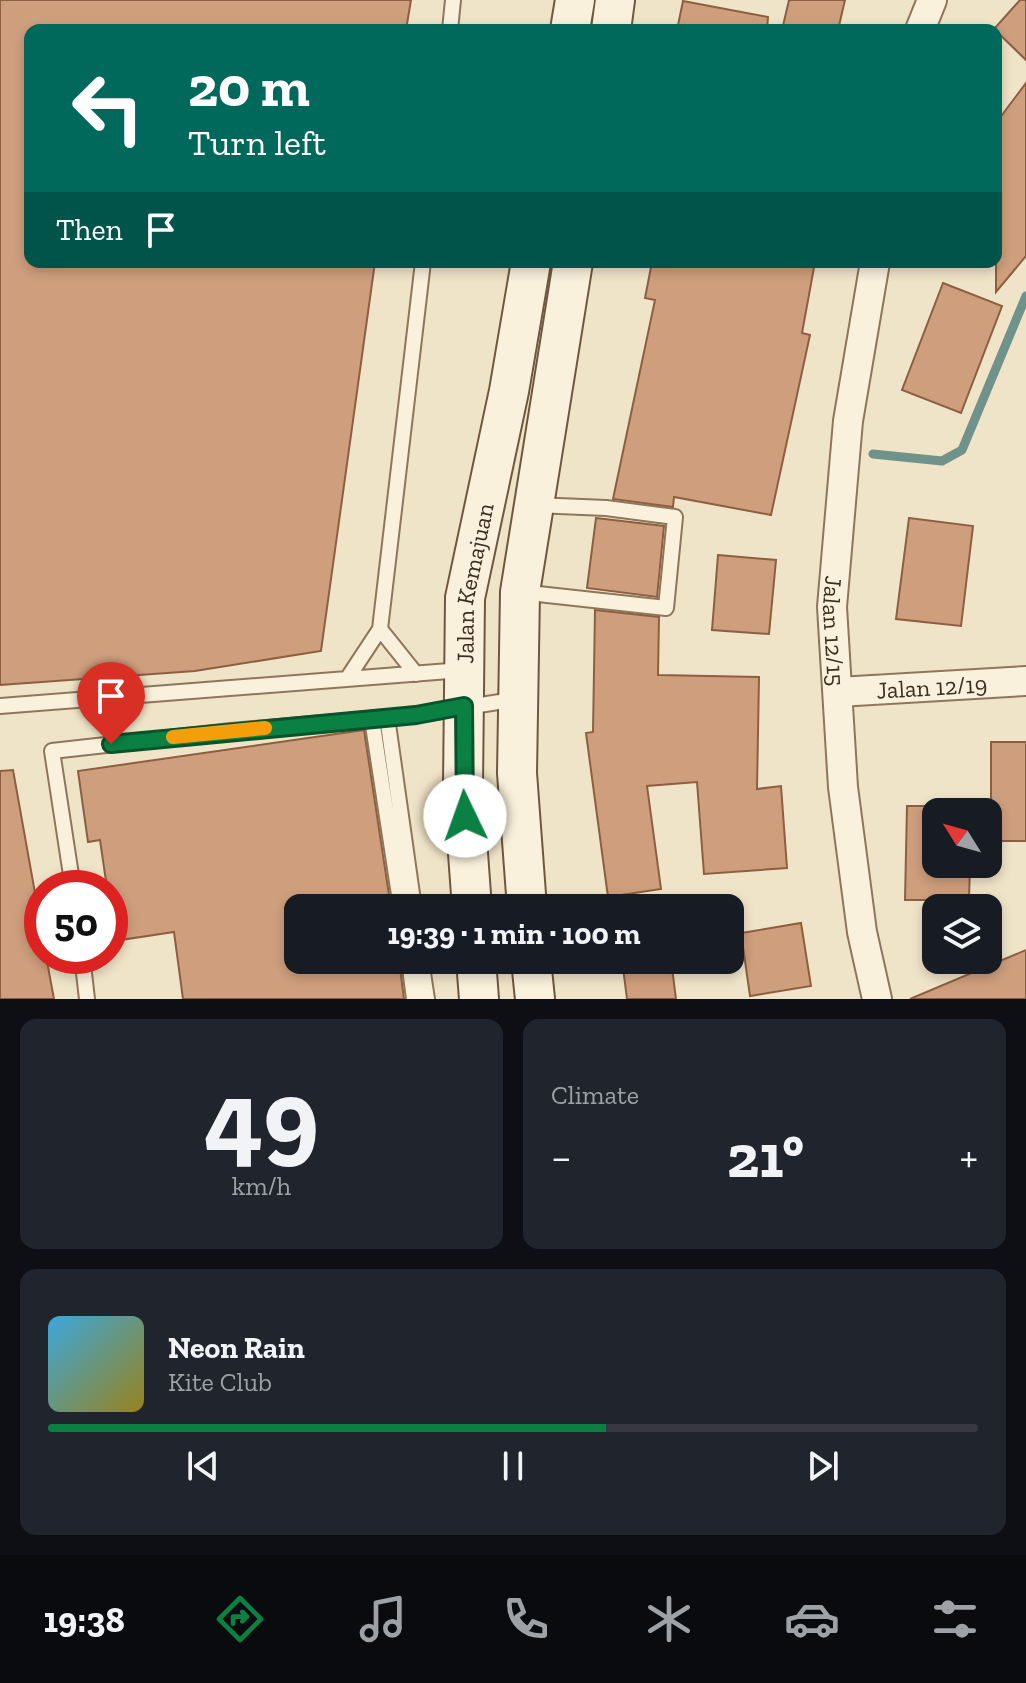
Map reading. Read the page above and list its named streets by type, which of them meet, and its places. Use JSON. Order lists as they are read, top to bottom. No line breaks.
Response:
{"streets":{"main road":["Jalan Kemajuan"],"street":["Jalan 12/15","Jalan 12/19"]},"crossings":[["Jalan 12/15","Jalan 12/19"]],"north":"top left","page":{"turn":["20 m","Turn left"],"then":"Then","limit":"50","trip":"19:39 · 1 min · 100 m","tile":[["49","km/h"],"Climate"],"heat":["−","21°","+"],"song":["Neon Rain","Kite Club"],"tabs":"19:38"}}
